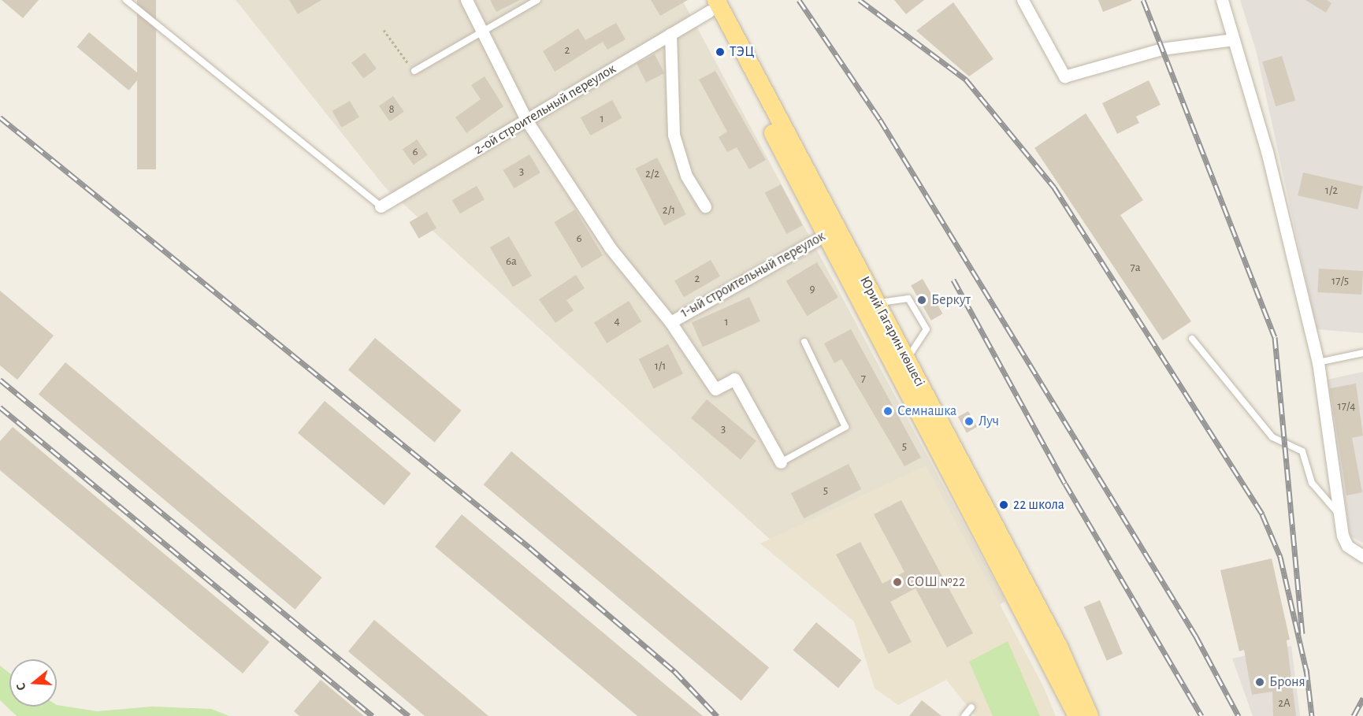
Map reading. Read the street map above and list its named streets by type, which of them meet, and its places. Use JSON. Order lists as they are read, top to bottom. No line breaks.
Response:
{"streets":{"main road":["Юрий Гагарин көшесі"],"street":["2-ой строительный переулок","1-ый строительный переулок"]},"crossings":[["2-ой строительный переулок","1-ый строительный переулок"],["2-ой строительный переулок","Юрий Гагарин көшесі"],["1-ый строительный переулок","Юрий Гагарин көшесі"]],"places":["ТЭЦ","Беркут","Семнашка","Луч","22 школа","СОШ №22","Броня"],"house_numbers":["2","8","1","6","3","2/2","1/2","2/1","6","6а","7а","2","17/5","9","4","1","1/1","7","17/4","3","5","5","2А"],"north":"left"}
